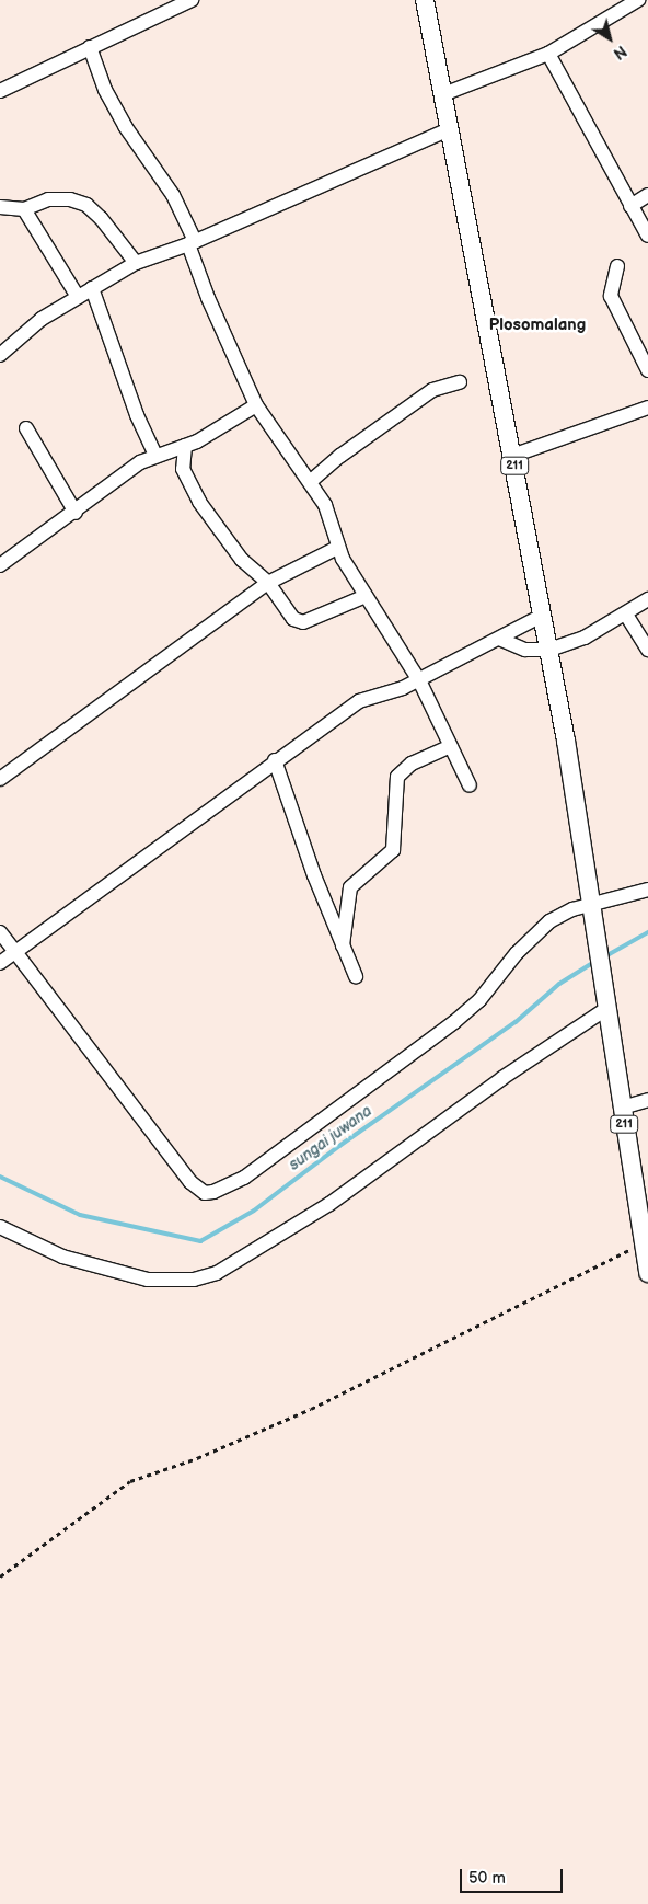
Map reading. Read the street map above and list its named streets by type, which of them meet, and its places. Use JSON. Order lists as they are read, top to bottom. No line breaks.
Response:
{"streets":{"main road":["211"]},"districts":["Plosomalang"],"water":["sungai juwana"],"scale_bar":"50 m","north":"bottom right"}
